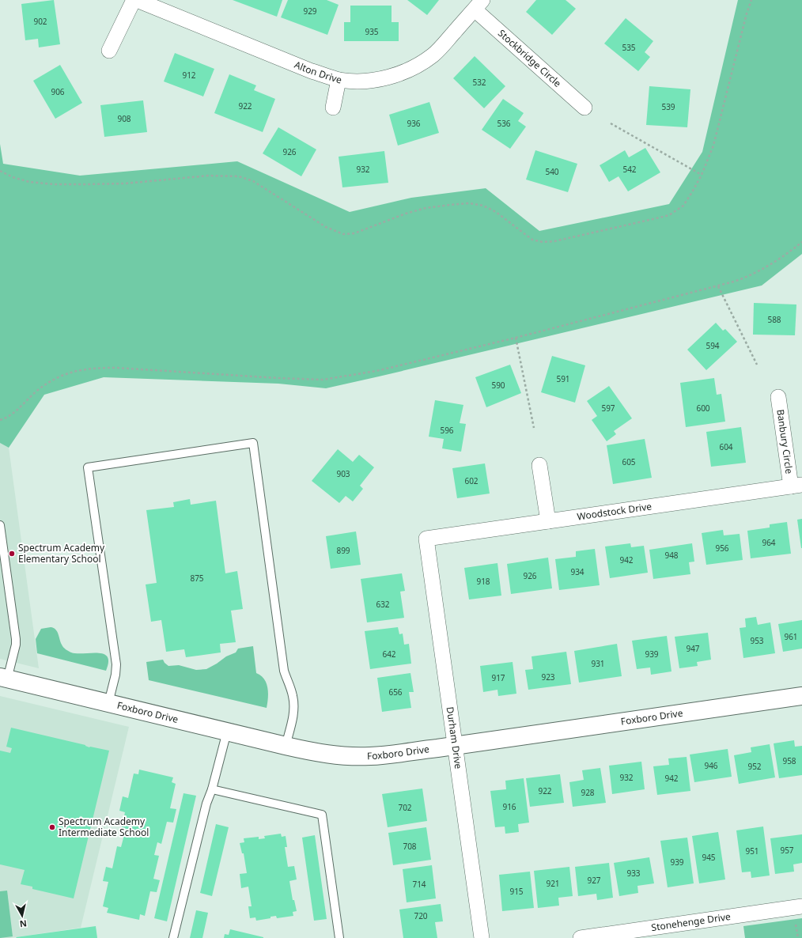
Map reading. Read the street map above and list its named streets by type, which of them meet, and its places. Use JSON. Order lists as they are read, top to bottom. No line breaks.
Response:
{"streets":{"street":["Stockbridge Circle","Alton Drive","Banbury Circle","Woodstock Drive","Foxboro Drive","Durham Drive","Stonehenge Drive"]},"crossings":[["Stockbridge Circle","Alton Drive"],["Banbury Circle","Woodstock Drive"],["Woodstock Drive","Durham Drive"],["Foxboro Drive","Durham Drive"]],"places":["Spectrum Academy Elementary School","Spectrum Academy Intermediate School"],"house_numbers":["929","902","935","535","912","532","906","922","539","908","936","536","926","932","542","540","588","594","591","590","597","600","596","604","605","903","602","964","956","899","948","942","934","926","875","918","632","961","953","947","642","939","931","923","917","656","958","946","952","932","942","922","928","916","702","708","957","951","945","939","933","927","921","714","915","720"],"north":"bottom"}
